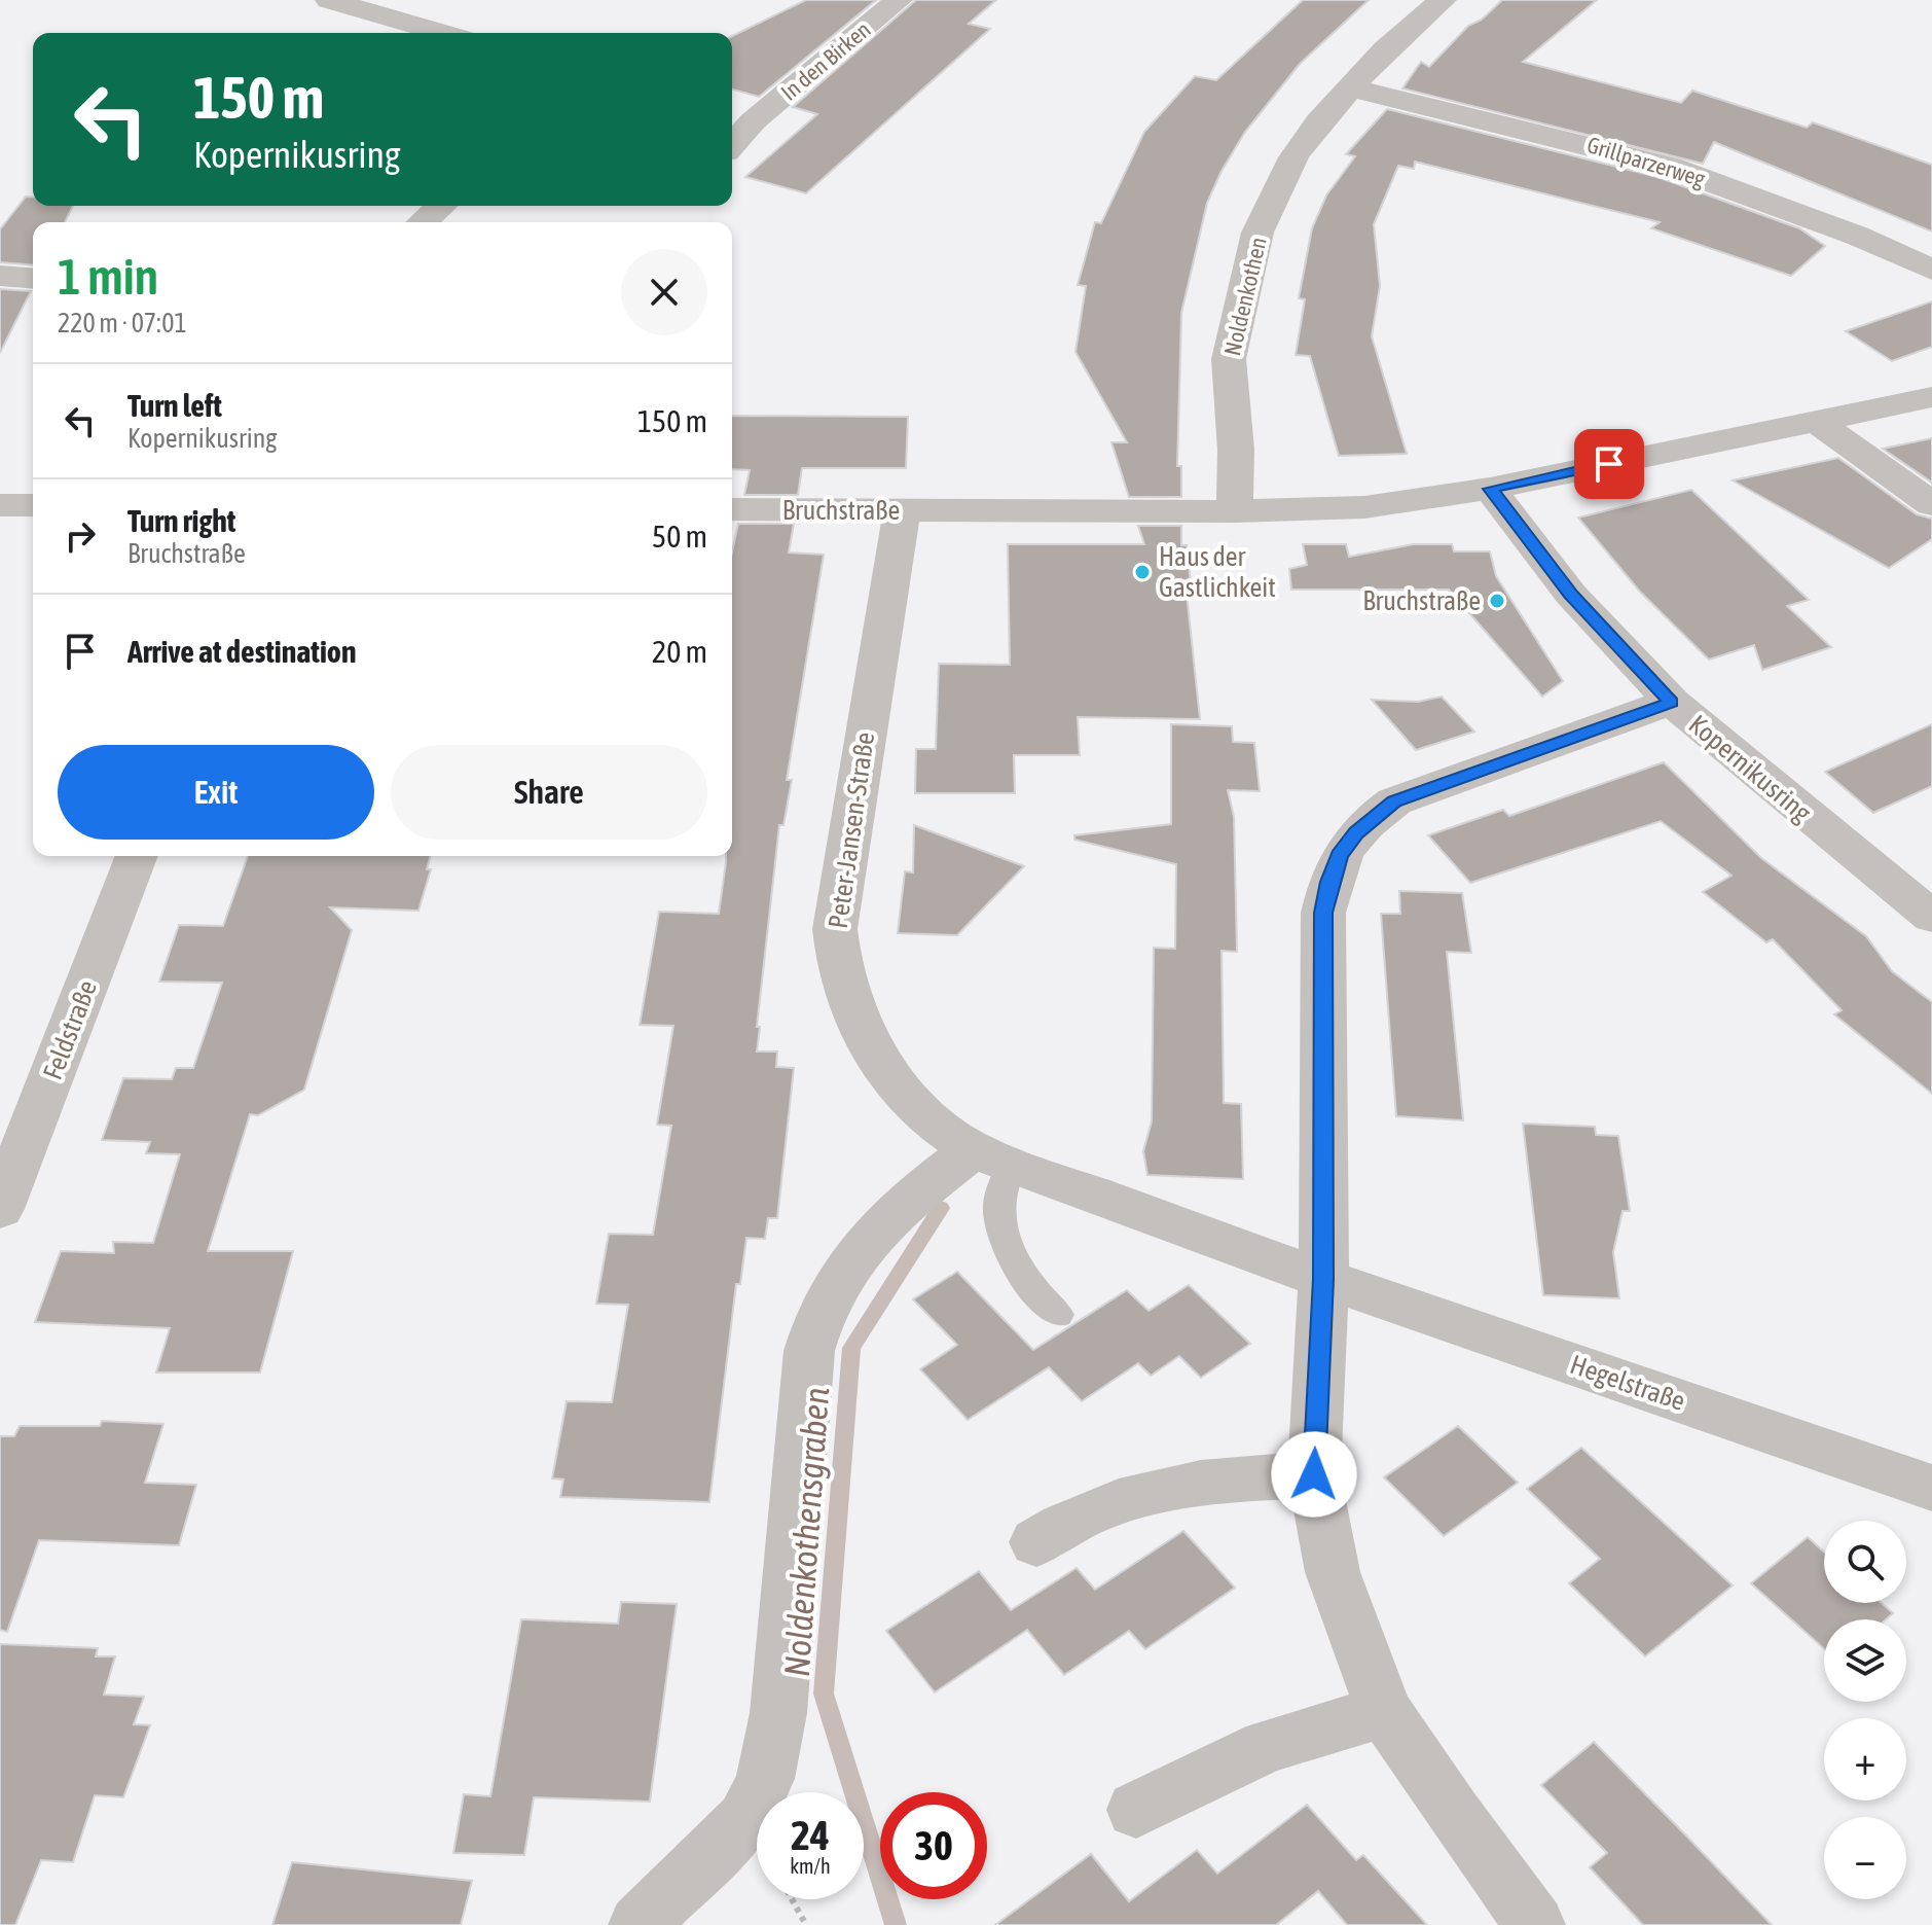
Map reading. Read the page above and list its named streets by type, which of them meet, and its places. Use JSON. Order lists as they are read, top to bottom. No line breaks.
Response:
{"streets":{"street":["In den Birken","Grillparzerweg","Noldenkothen","Bruchstraße","Kopernikusring","Peter-Jansen-Straße","Feldstraße","Hegelstraße"]},"crossings":[["Grillparzerweg","Noldenkothen"],["Noldenkothen","Bruchstraße"],["Bruchstraße","Kopernikusring"],["Bruchstraße","Peter-Jansen-Straße"],["Peter-Jansen-Straße","Hegelstraße"]],"water":["Noldenkothensgraben"],"places":["Haus der Gastlichkeit","Bruchstraße"],"page":{"turn":["150 m","Kopernikusring"],"heading":["1 min","220 m · 07:01"],"list":[{"name":"Turn left","note":"Kopernikusring","value":"150 m"},{"name":"Turn right","note":"Bruchstraße","value":"50 m"},{"name":"Arrive at destination","value":"20 m"}],"buttons":["Exit","Share"],"map_buttons":["+","−"],"speed":"24 km/h","limit":"30"}}
